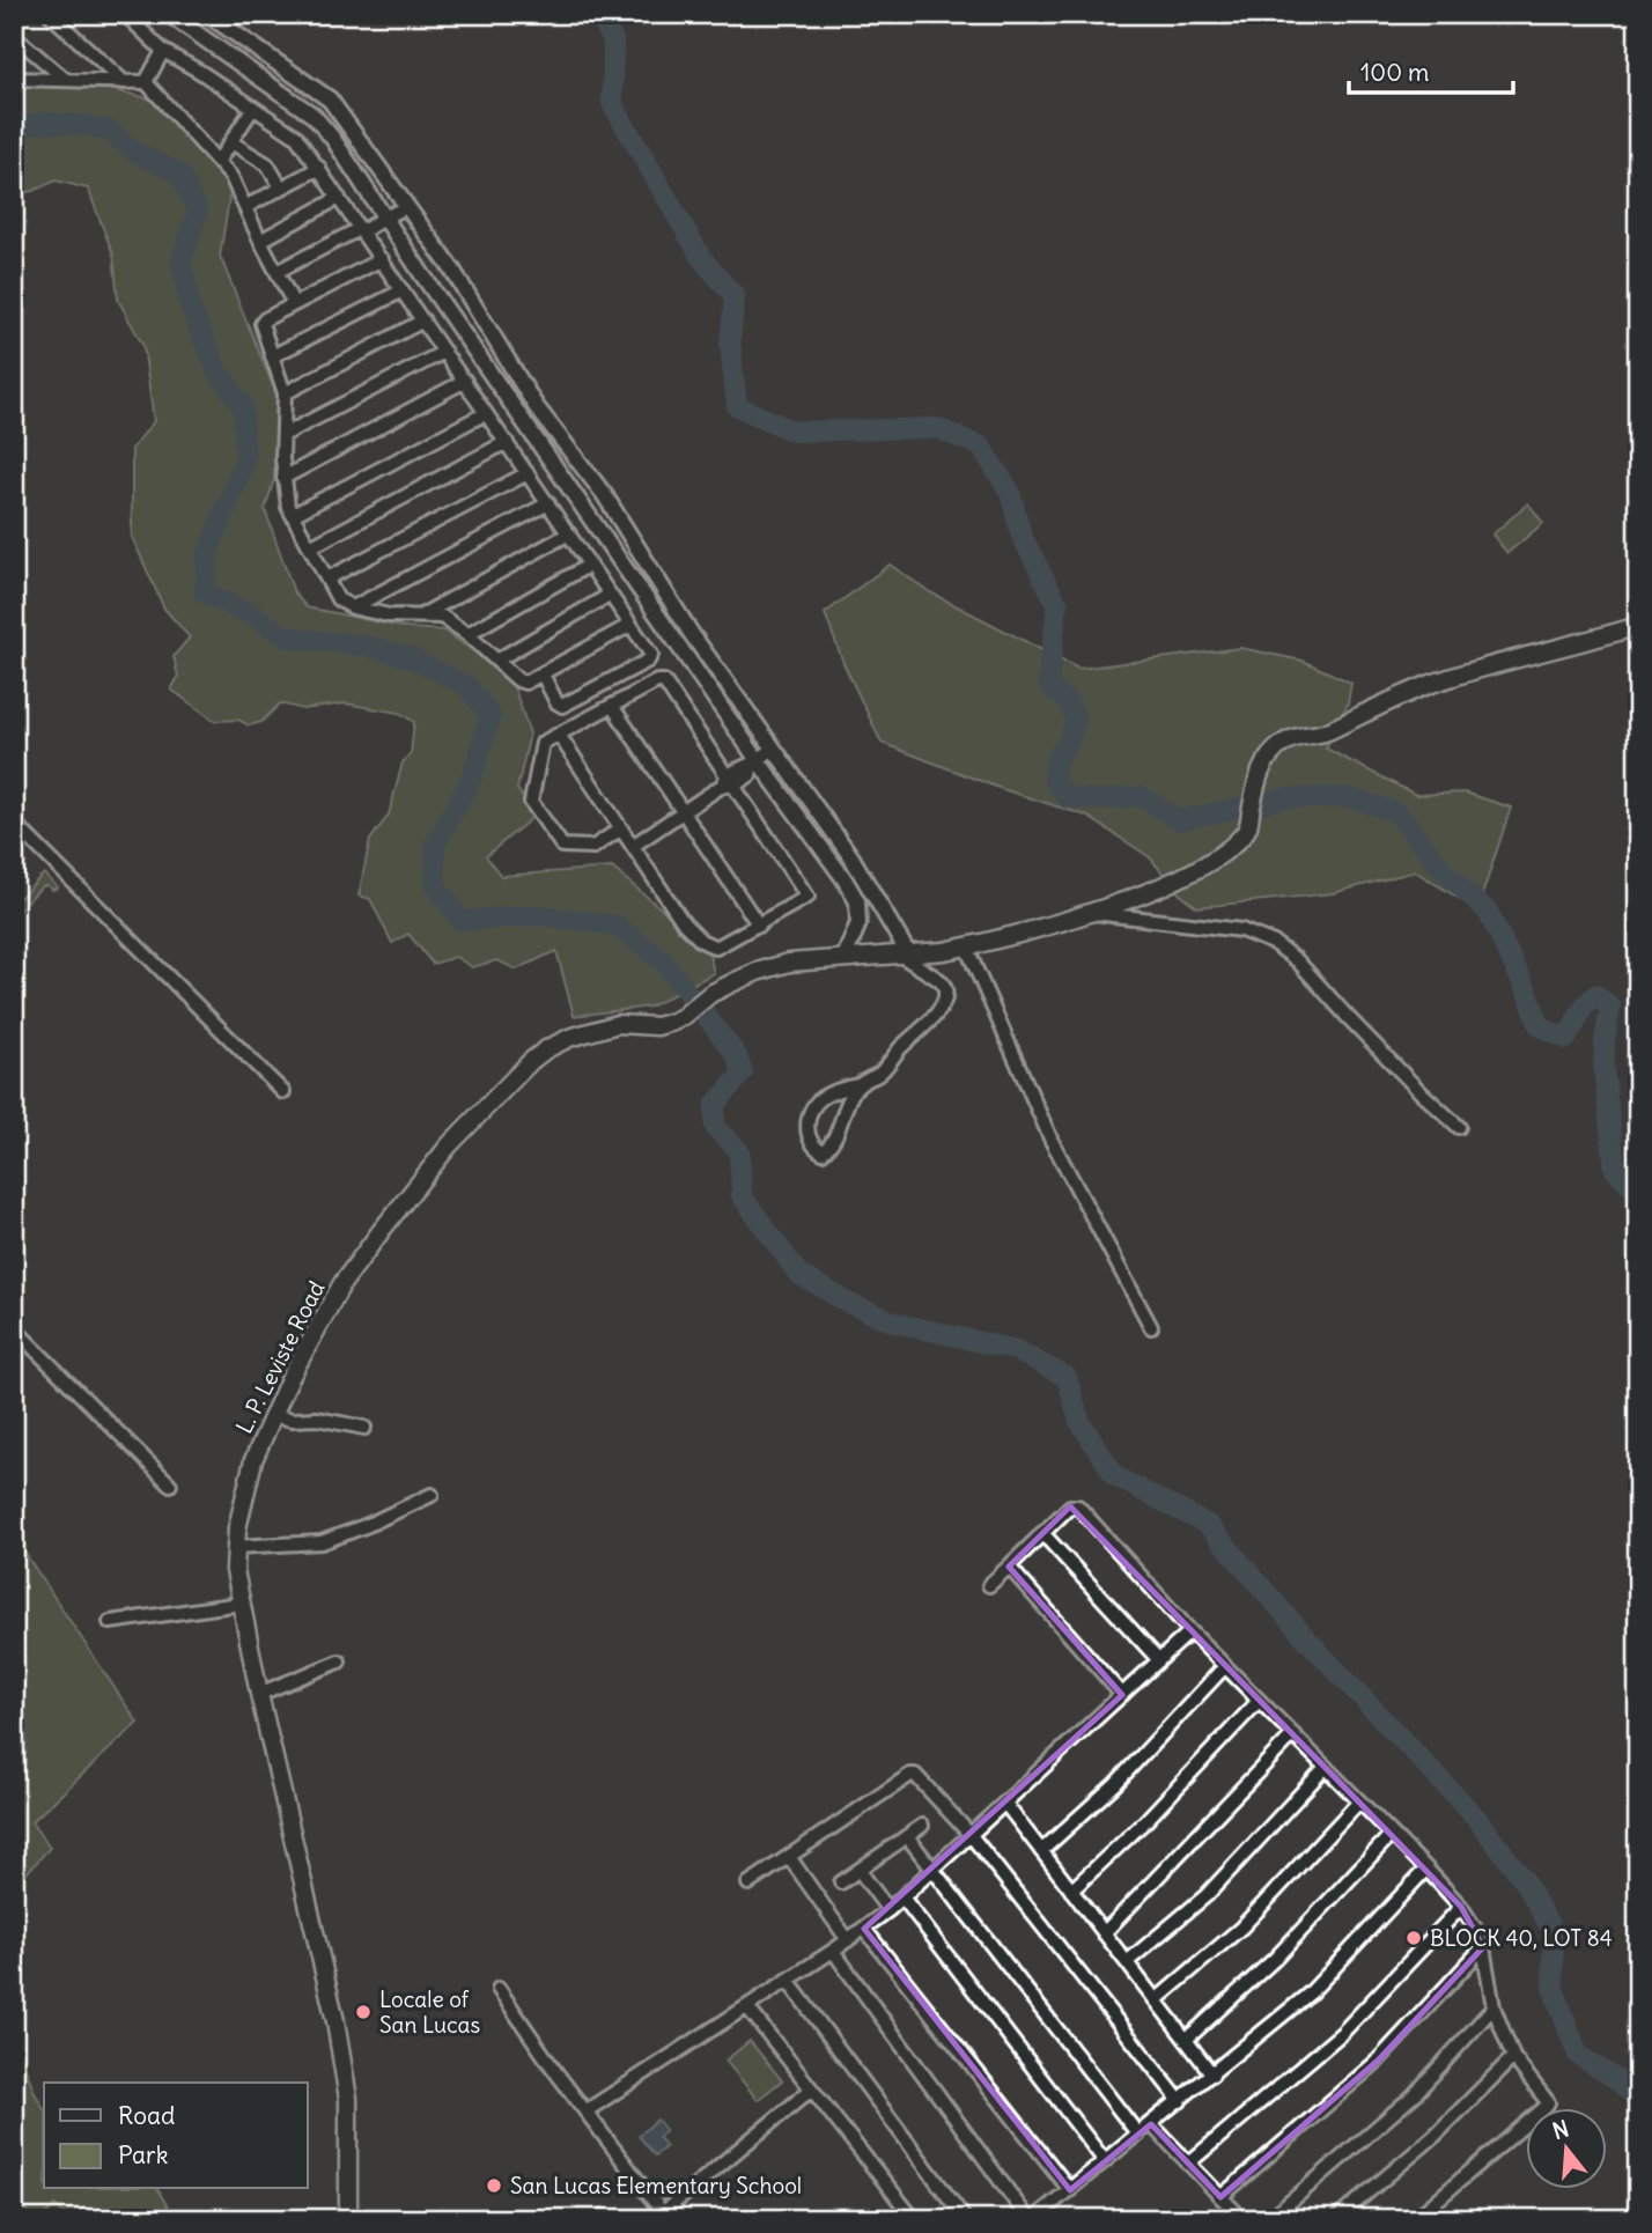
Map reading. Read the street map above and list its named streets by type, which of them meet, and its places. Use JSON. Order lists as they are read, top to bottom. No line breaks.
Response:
{"streets":{"main road":["L. P. Leviste Road"]},"places":["BLOCK 40, LOT 84","Locale of San Lucas","San Lucas Elementary School"],"legend":["Road","Park"],"scale_bar":"100 m","north":"top"}
